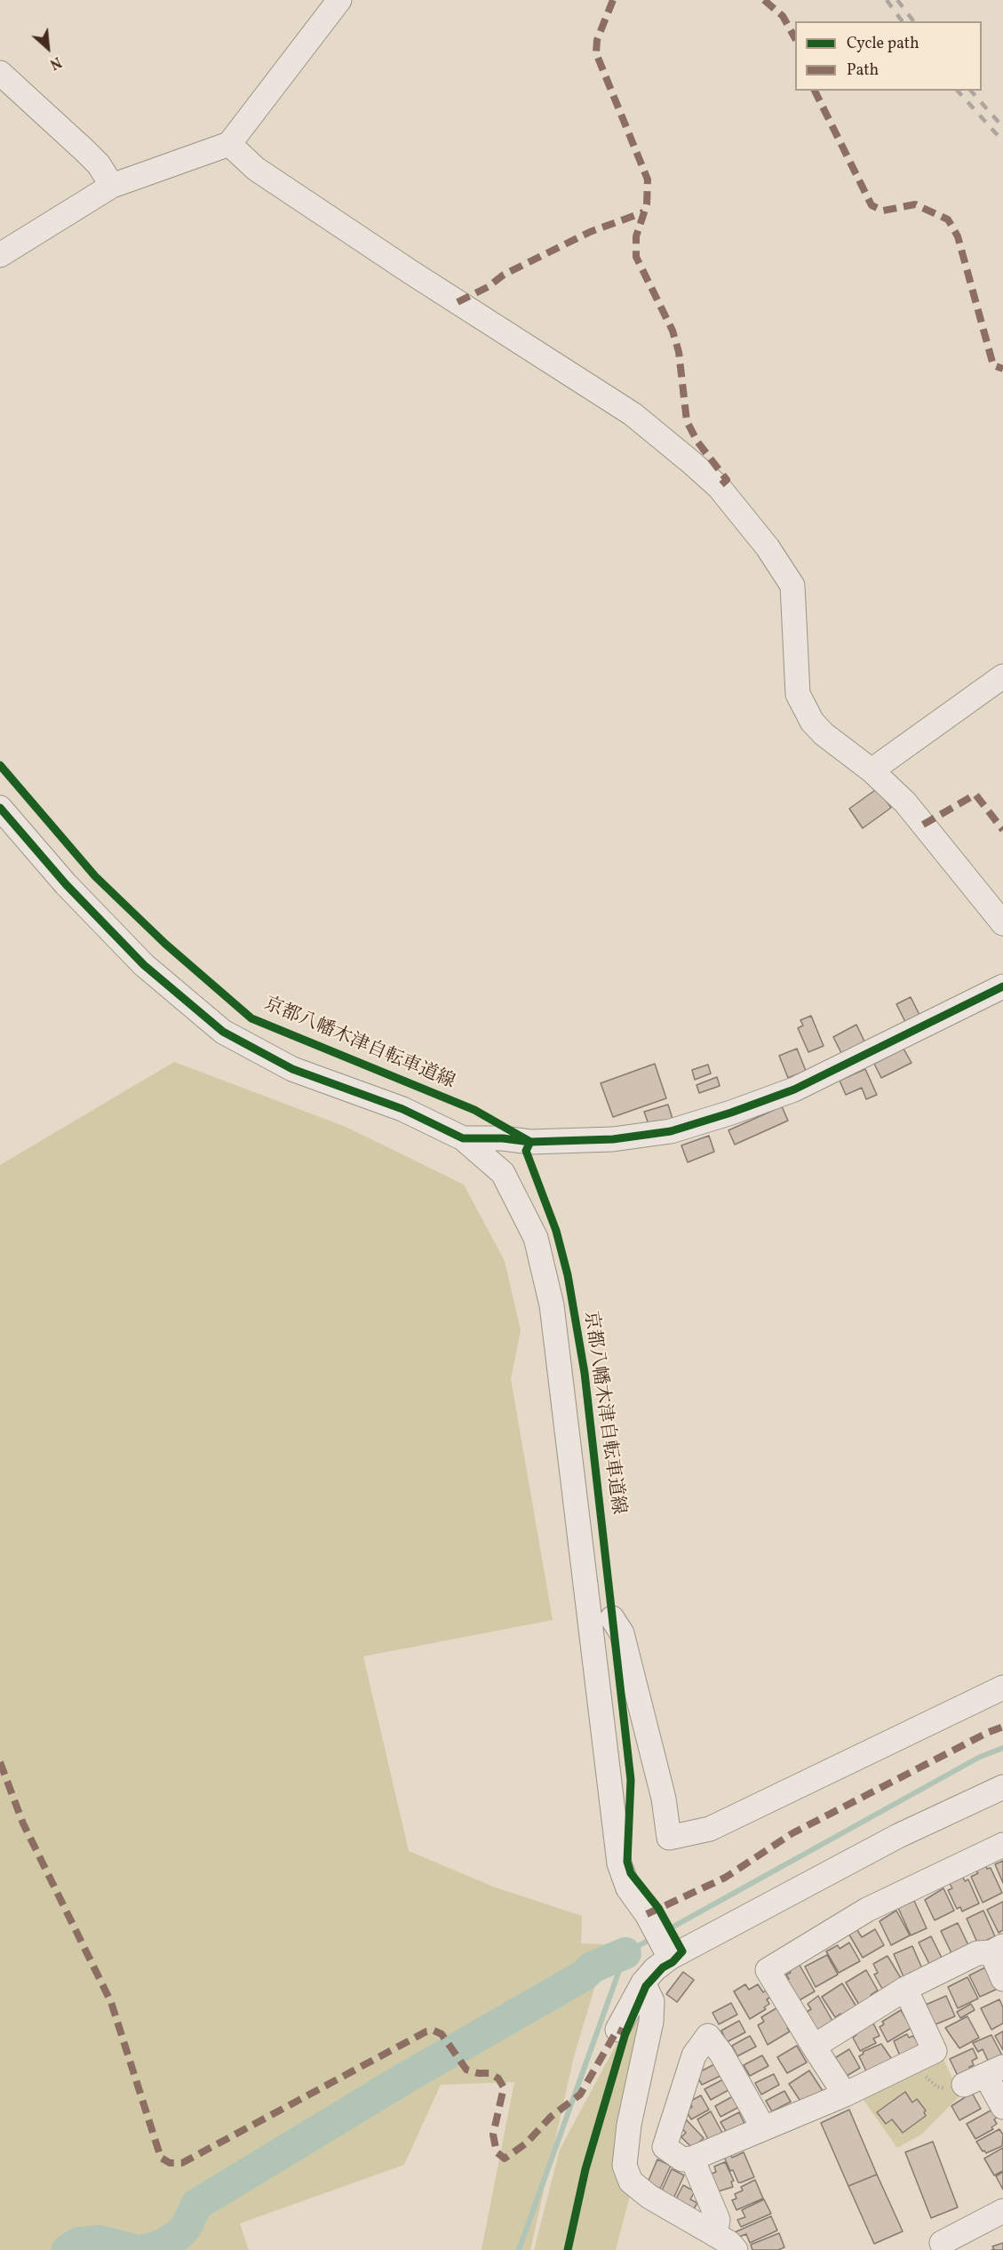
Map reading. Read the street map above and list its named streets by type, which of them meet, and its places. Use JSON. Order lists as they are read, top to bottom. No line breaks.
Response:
{"streets":{"cycle path":["京都八幡木津自転車道線"]},"legend":["Cycle path","Path"],"north":"bottom right"}
